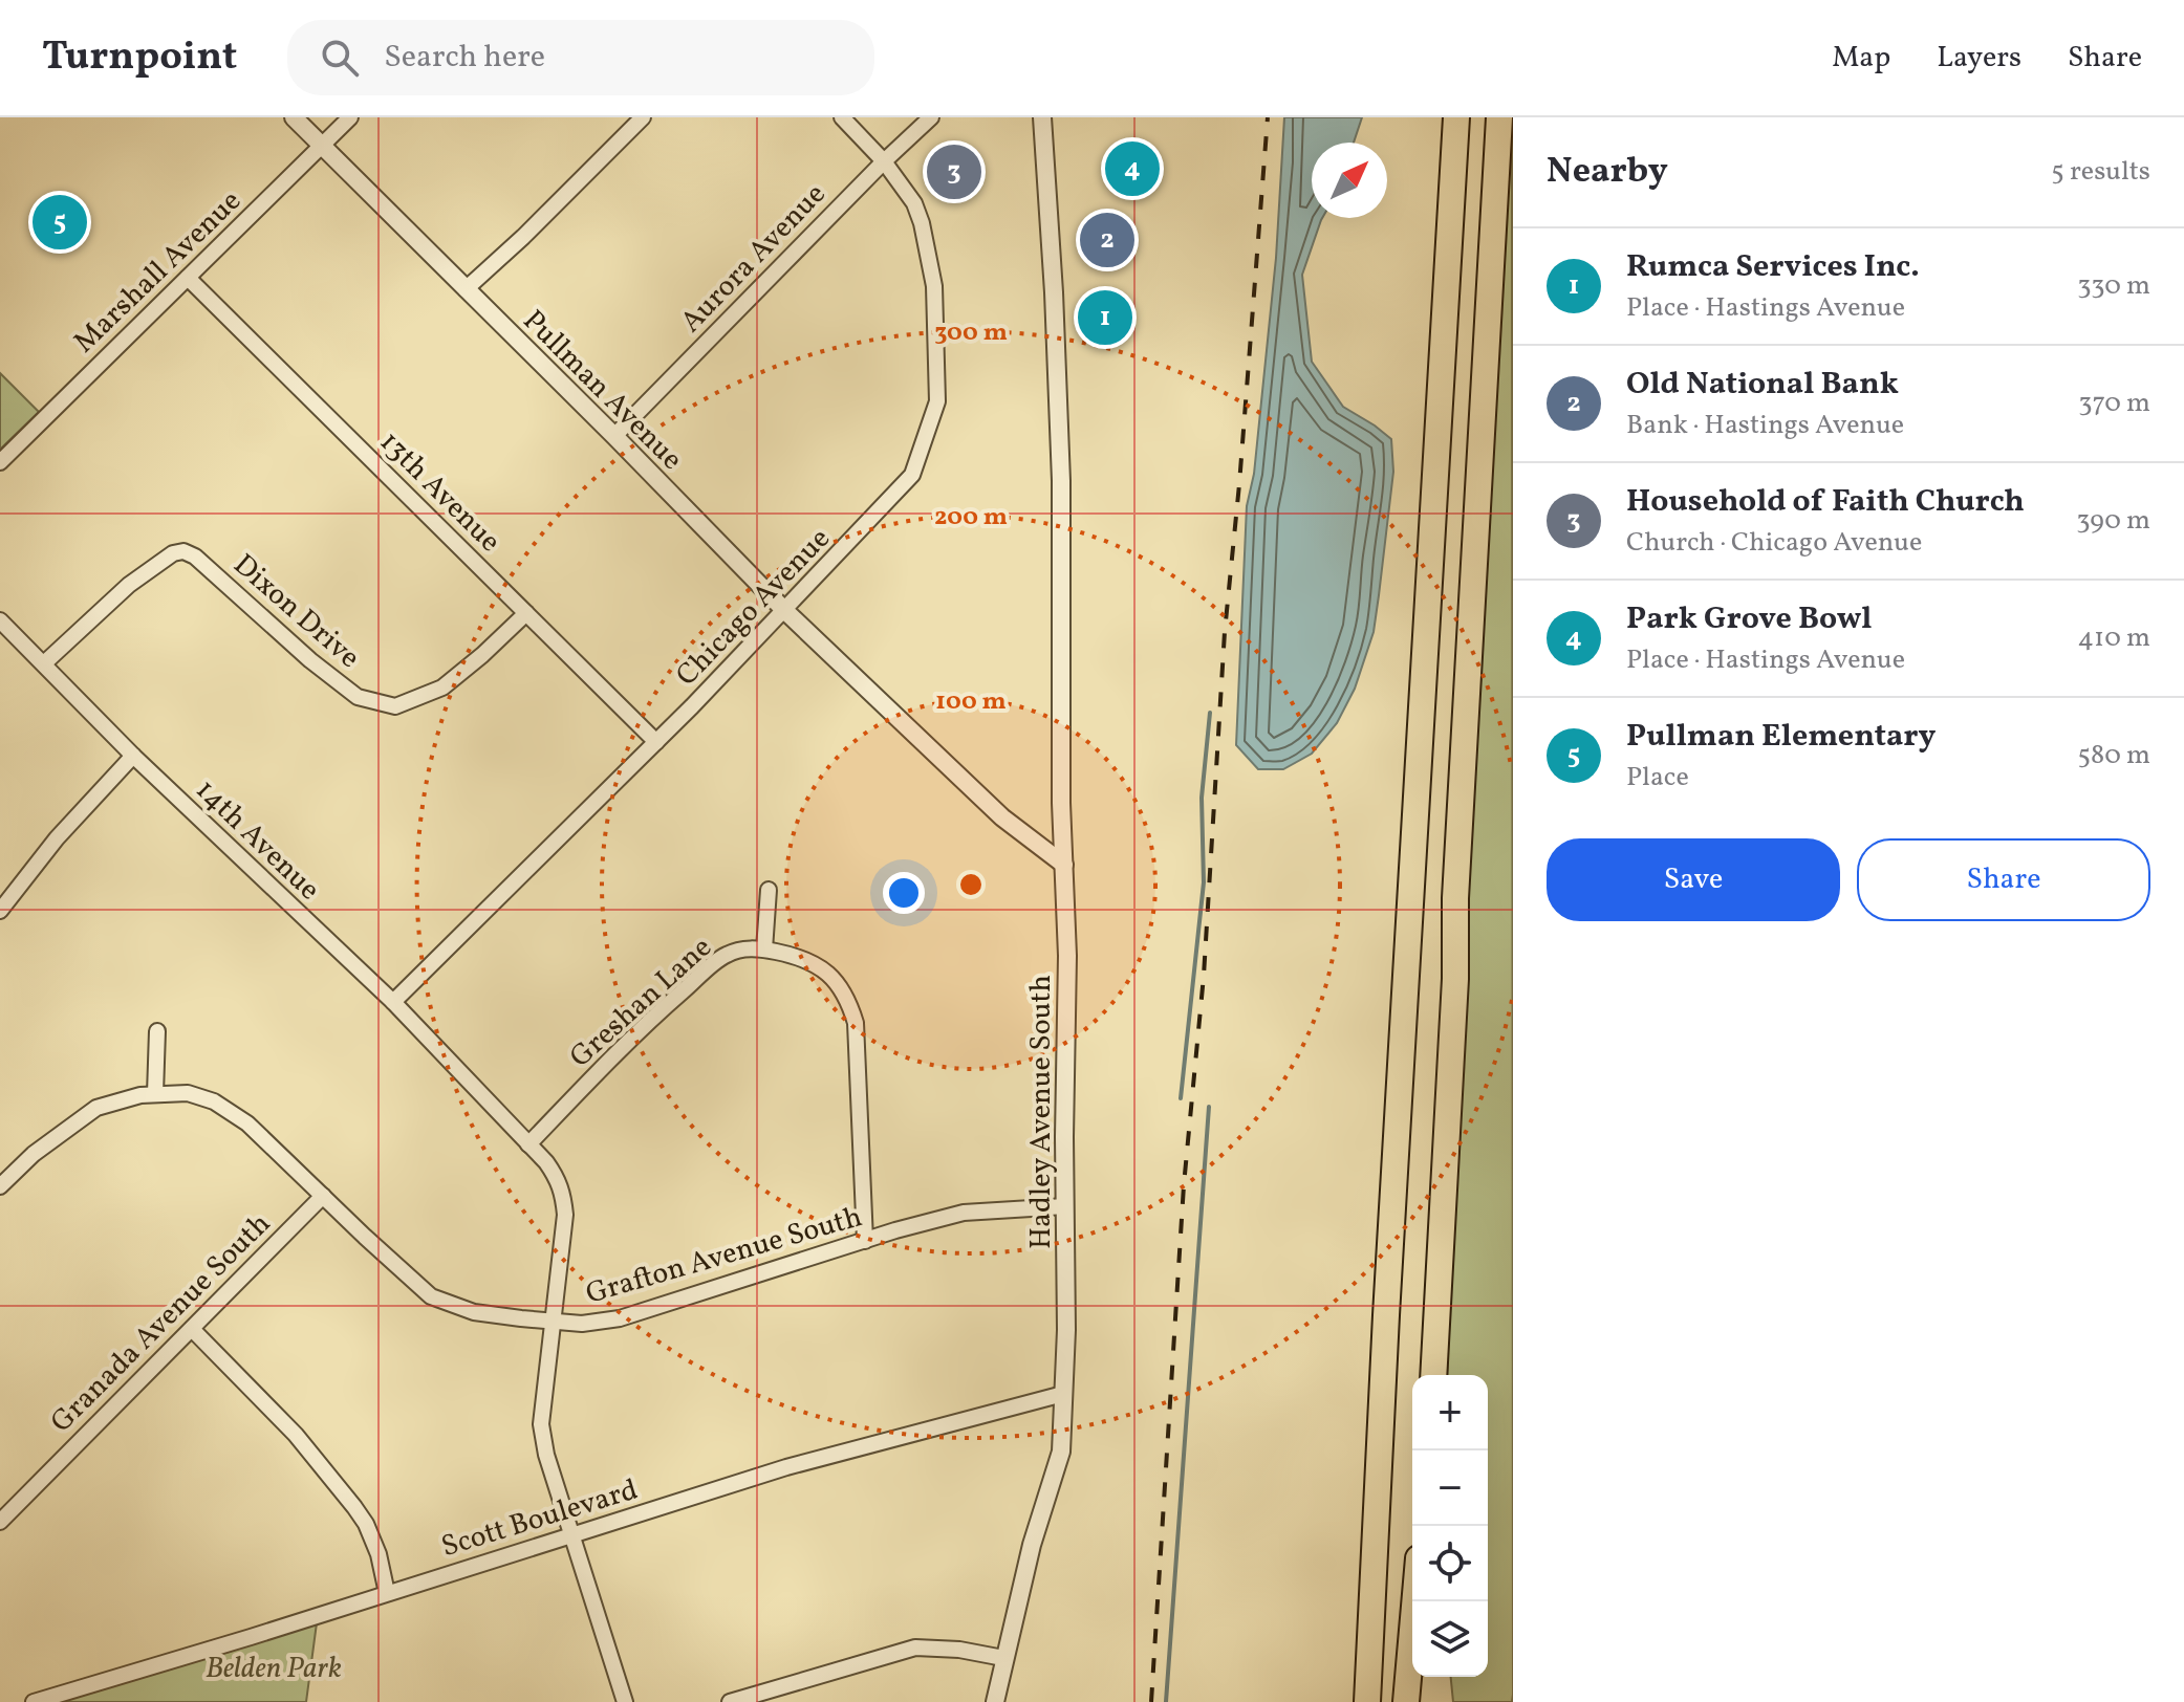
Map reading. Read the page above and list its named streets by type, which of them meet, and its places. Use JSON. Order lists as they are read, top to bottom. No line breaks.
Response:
{"streets":{"street":["Aurora Avenue","Marshall Avenue","Pullman Avenue","13th Avenue","Chicago Avenue","Dixon Drive","14th Avenue","Greshan Lane","Hadley Avenue South","Grafton Avenue South","Granada Avenue South","Scott Boulevard"]},"crossings":[["Aurora Avenue","Pullman Avenue"],["Aurora Avenue","Chicago Avenue"],["Marshall Avenue","Pullman Avenue"],["Marshall Avenue","13th Avenue"],["Pullman Avenue","Chicago Avenue"],["Pullman Avenue","Hadley Avenue South"],["13th Avenue","Chicago Avenue"],["13th Avenue","Dixon Drive"],["Chicago Avenue","14th Avenue"],["Dixon Drive","14th Avenue"],["14th Avenue","Greshan Lane"],["14th Avenue","Grafton Avenue South"],["14th Avenue","Scott Boulevard"],["Greshan Lane","Grafton Avenue South"],["Hadley Avenue South","Grafton Avenue South"],["Hadley Avenue South","Scott Boulevard"],["Grafton Avenue South","Granada Avenue South"]],"parks":["Belden Park"],"north":"top right","page":{"header":"Turnpoint","search":"Search here","nav":["Map","Layers","Share"],"heading":["Nearby","5 results"],"pins":["4","3","5","2","1"],"list":[{"mark":"1","name":"Rumca Services Inc.","note":"Place · Hastings Avenue","value":"330 m"},{"mark":"2","name":"Old National Bank","note":"Bank · Hastings Avenue","value":"370 m"},{"mark":"3","name":"Household of Faith Church","note":"Church · Chicago Avenue","value":"390 m"},{"mark":"4","name":"Park Grove Bowl","note":"Place · Hastings Avenue","value":"410 m"},{"mark":"5","name":"Pullman Elementary","note":"Place","value":"580 m"}],"buttons":["Save","Share"],"map_buttons":["+","−"]},"rings":["300 m","200 m","100 m"]}
